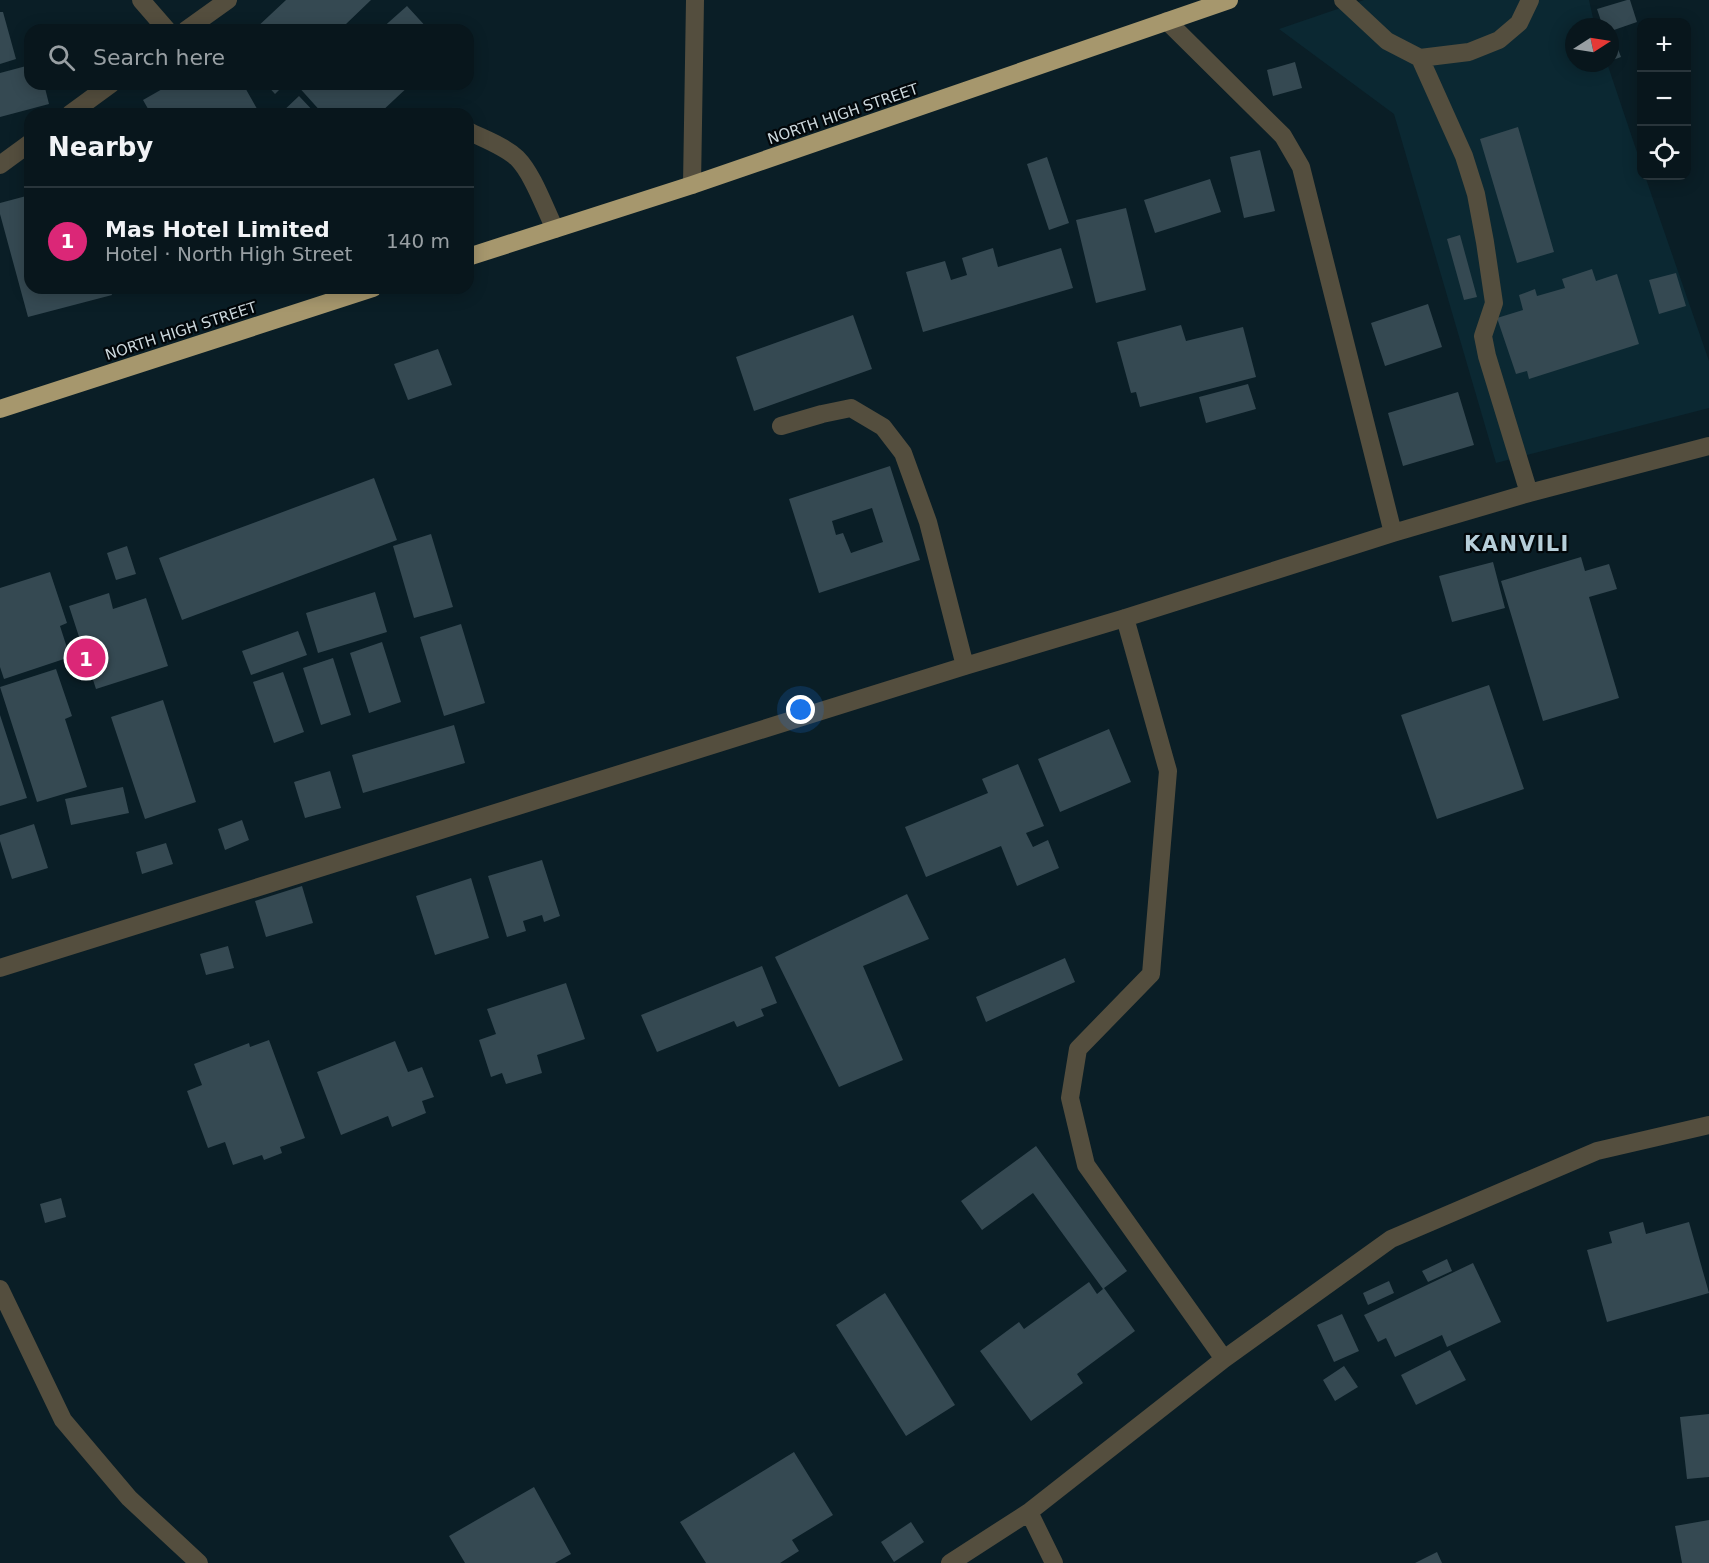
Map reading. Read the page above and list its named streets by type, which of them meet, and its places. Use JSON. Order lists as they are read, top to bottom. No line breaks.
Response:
{"streets":{"highway":["NORTH HIGH STREET"]},"districts":["KANVILI"],"north":"right","page":{"map_buttons":["+","−"],"search":"Search here","heading":"Nearby","list":[{"mark":"1","name":"Mas Hotel Limited","note":"Hotel · North High Street","value":"140 m"}],"pins":"1"}}
